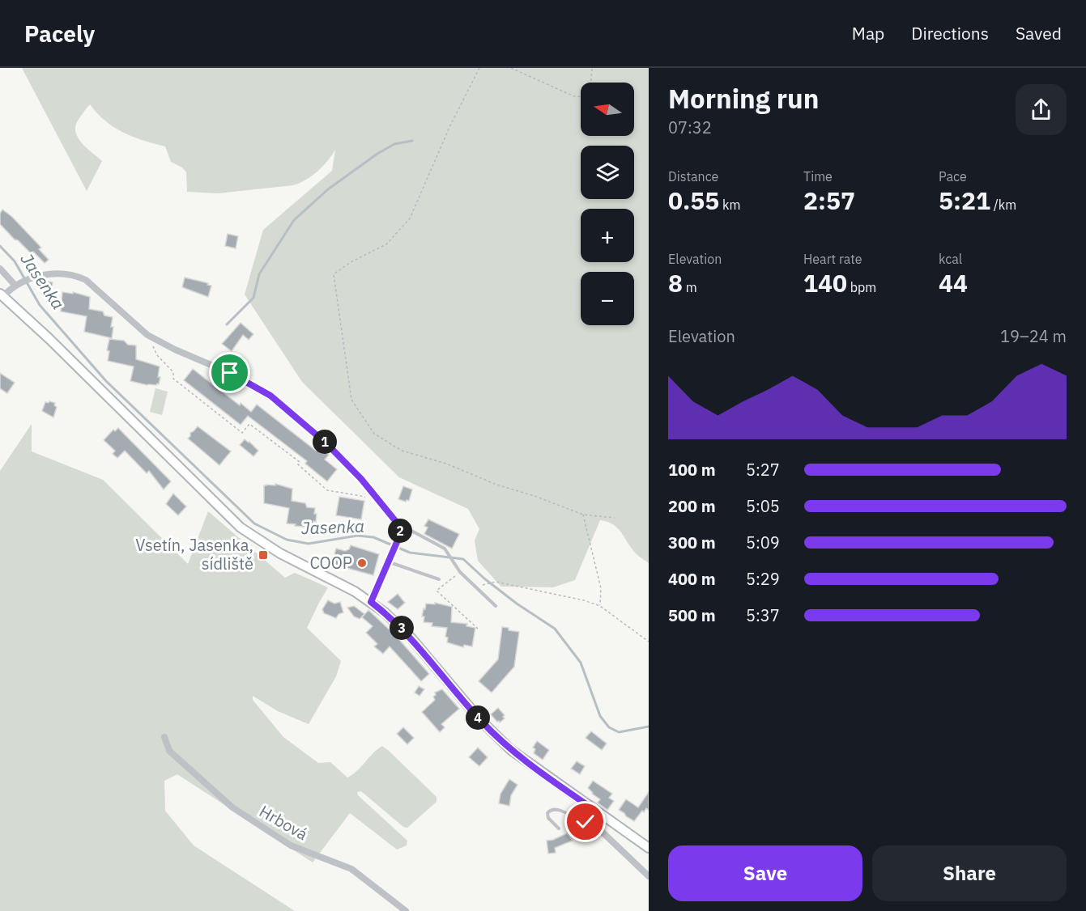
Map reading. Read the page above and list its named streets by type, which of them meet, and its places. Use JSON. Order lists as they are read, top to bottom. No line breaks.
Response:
{"streets":{"street":["Hrbová"]},"water":["Jasenka"],"places":{"transit":["Vsetín, Jasenka, sídliště"],"other":["COOP"]},"north":"left","page":{"header":"Pacely","nav":["Map","Directions","Saved"],"heading":["Morning run","07:32"],"map_buttons":["+","−"],"stats":[["Distance","0.55 km"],["Time","2:57"],["Pace","5:21 /km"],["Elevation","8 m"],["Heart rate","140 bpm"],["kcal","44"]],"chart":["Elevation","19–24 m"],"pins":["1","2","3","4"],"list":[{"name":"100 m","note":"5:27"},{"name":"200 m","note":"5:05"},{"name":"300 m","note":"5:09"},{"name":"400 m","note":"5:29"},{"name":"500 m","note":"5:37"}],"buttons":["Save","Share"]}}
